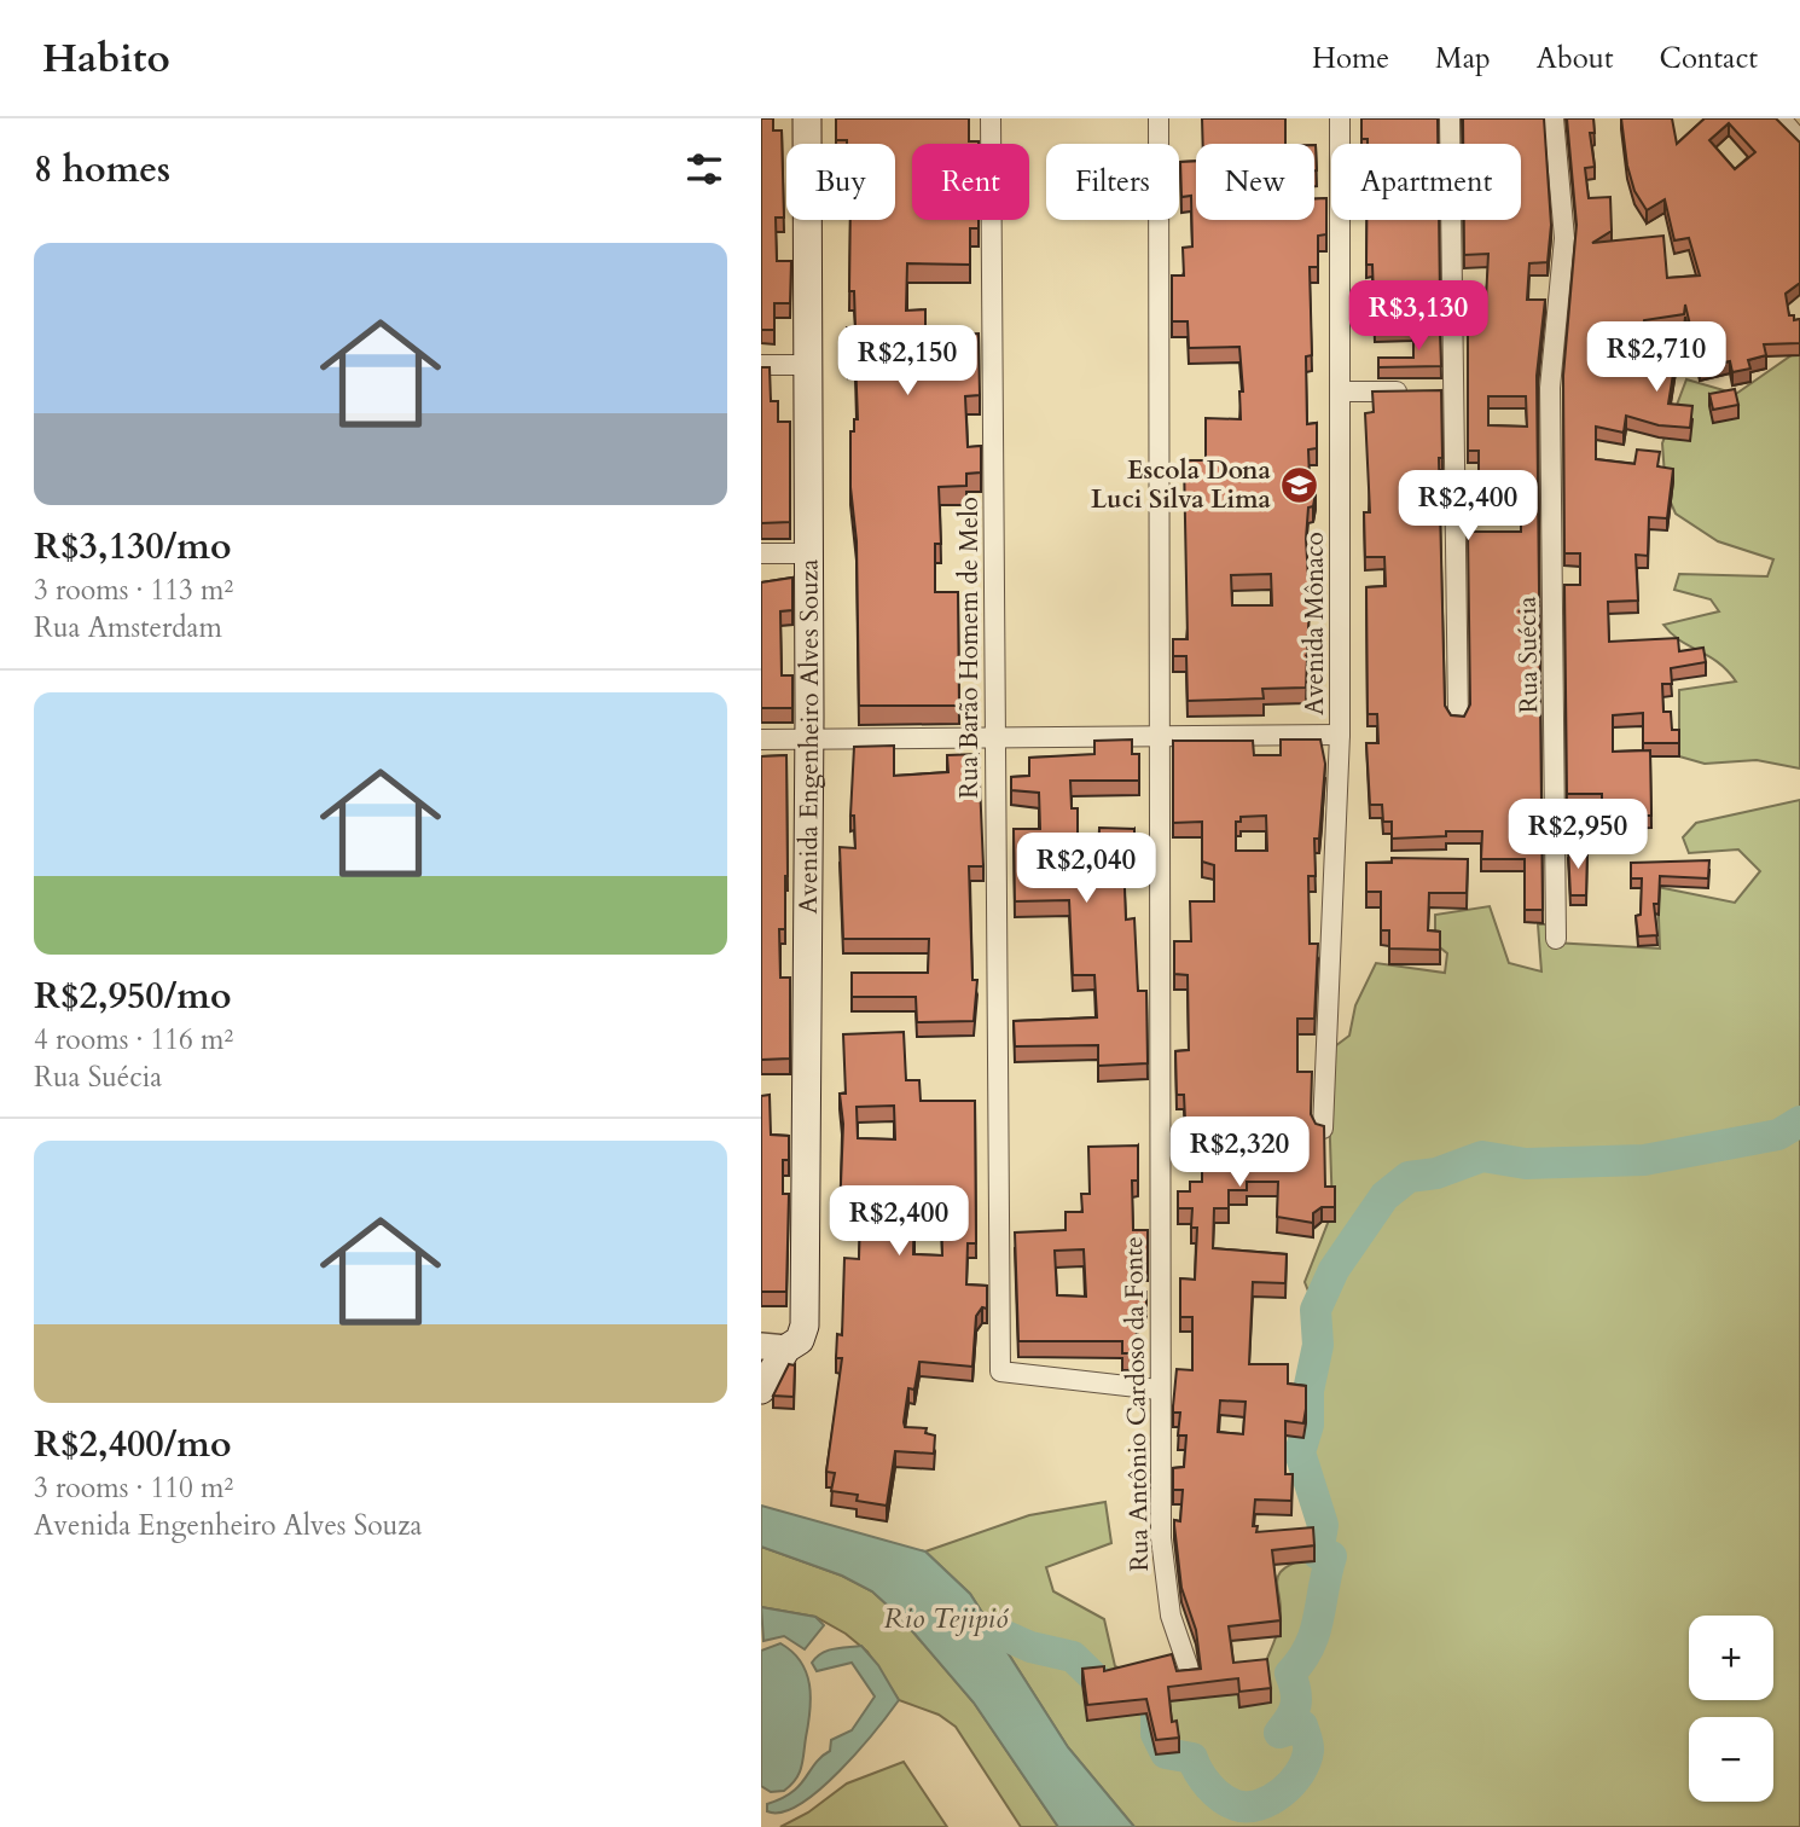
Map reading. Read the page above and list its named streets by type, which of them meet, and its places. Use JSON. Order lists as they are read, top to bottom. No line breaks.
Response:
{"streets":{"main road":["Avenida Engenheiro Alves Souza"],"street":["Avenida Mônaco","Rua Barão Homem de Melo","Rua Suécia","Rua Antônio Cardoso da Fonte"]},"crossings":[["Rua Barão Homem de Melo","Rua Antônio Cardoso da Fonte"]],"water":["Rio Tejipió"],"places":{"school or university":["Escola Dona Luci Silva Lima"]},"page":{"header":"Habito","nav":["Home","Map","About","Contact"],"heading":"8 homes","chip":["Buy","Rent","Filters","New","Apartment"],"list":[{"name":"R$3,130/mo","note":"3 rooms · 113 m² · Rua Amsterdam"},{"name":"R$2,950/mo","note":"4 rooms · 116 m² · Rua Suécia"},{"name":"R$2,400/mo","note":"3 rooms · 110 m² · Avenida Engenheiro Alves Souza"}],"price":["R$3,130","R$2,710","R$2,150","R$2,400","R$2,950","R$2,040","R$2,320","R$2,400"],"map_buttons":["+","−"]}}
